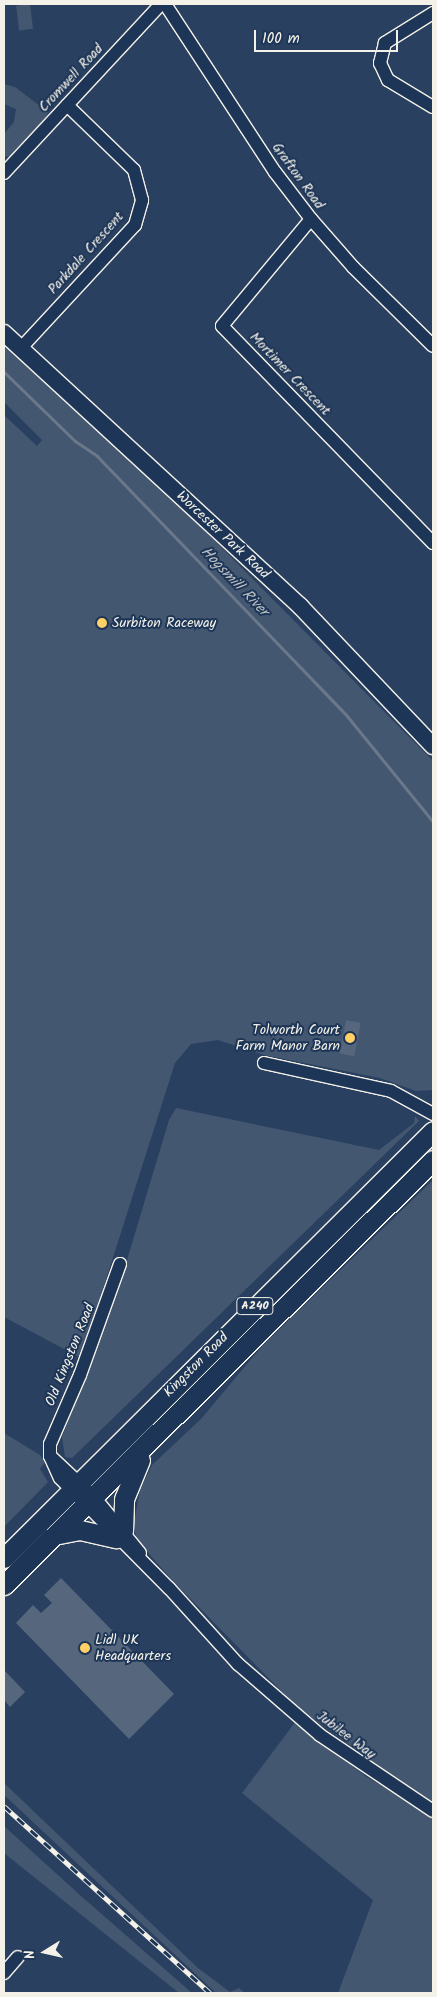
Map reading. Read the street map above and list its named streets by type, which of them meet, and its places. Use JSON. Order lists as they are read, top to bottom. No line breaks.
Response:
{"streets":{"highway":["A240","Kingston Road"],"main road":["Worcester Park Road"],"street":["Cromwell Road","Grafton Road","Parkdale Crescent","Mortimer Crescent","Old Kingston Road","Jubilee Way"]},"crossings":[["Cromwell Road","Parkdale Crescent"],["Grafton Road","Mortimer Crescent"],["Parkdale Crescent","Worcester Park Road"],["Old Kingston Road","Kingston Road"],["Old Kingston Road","Jubilee Way"],["Kingston Road","Jubilee Way"]],"water":["Hogsmill River"],"places":["Surbiton Raceway","Tolworth Court Farm Manor Barn","Lidl UK Headquarters"],"scale_bar":"100 m","north":"left"}
